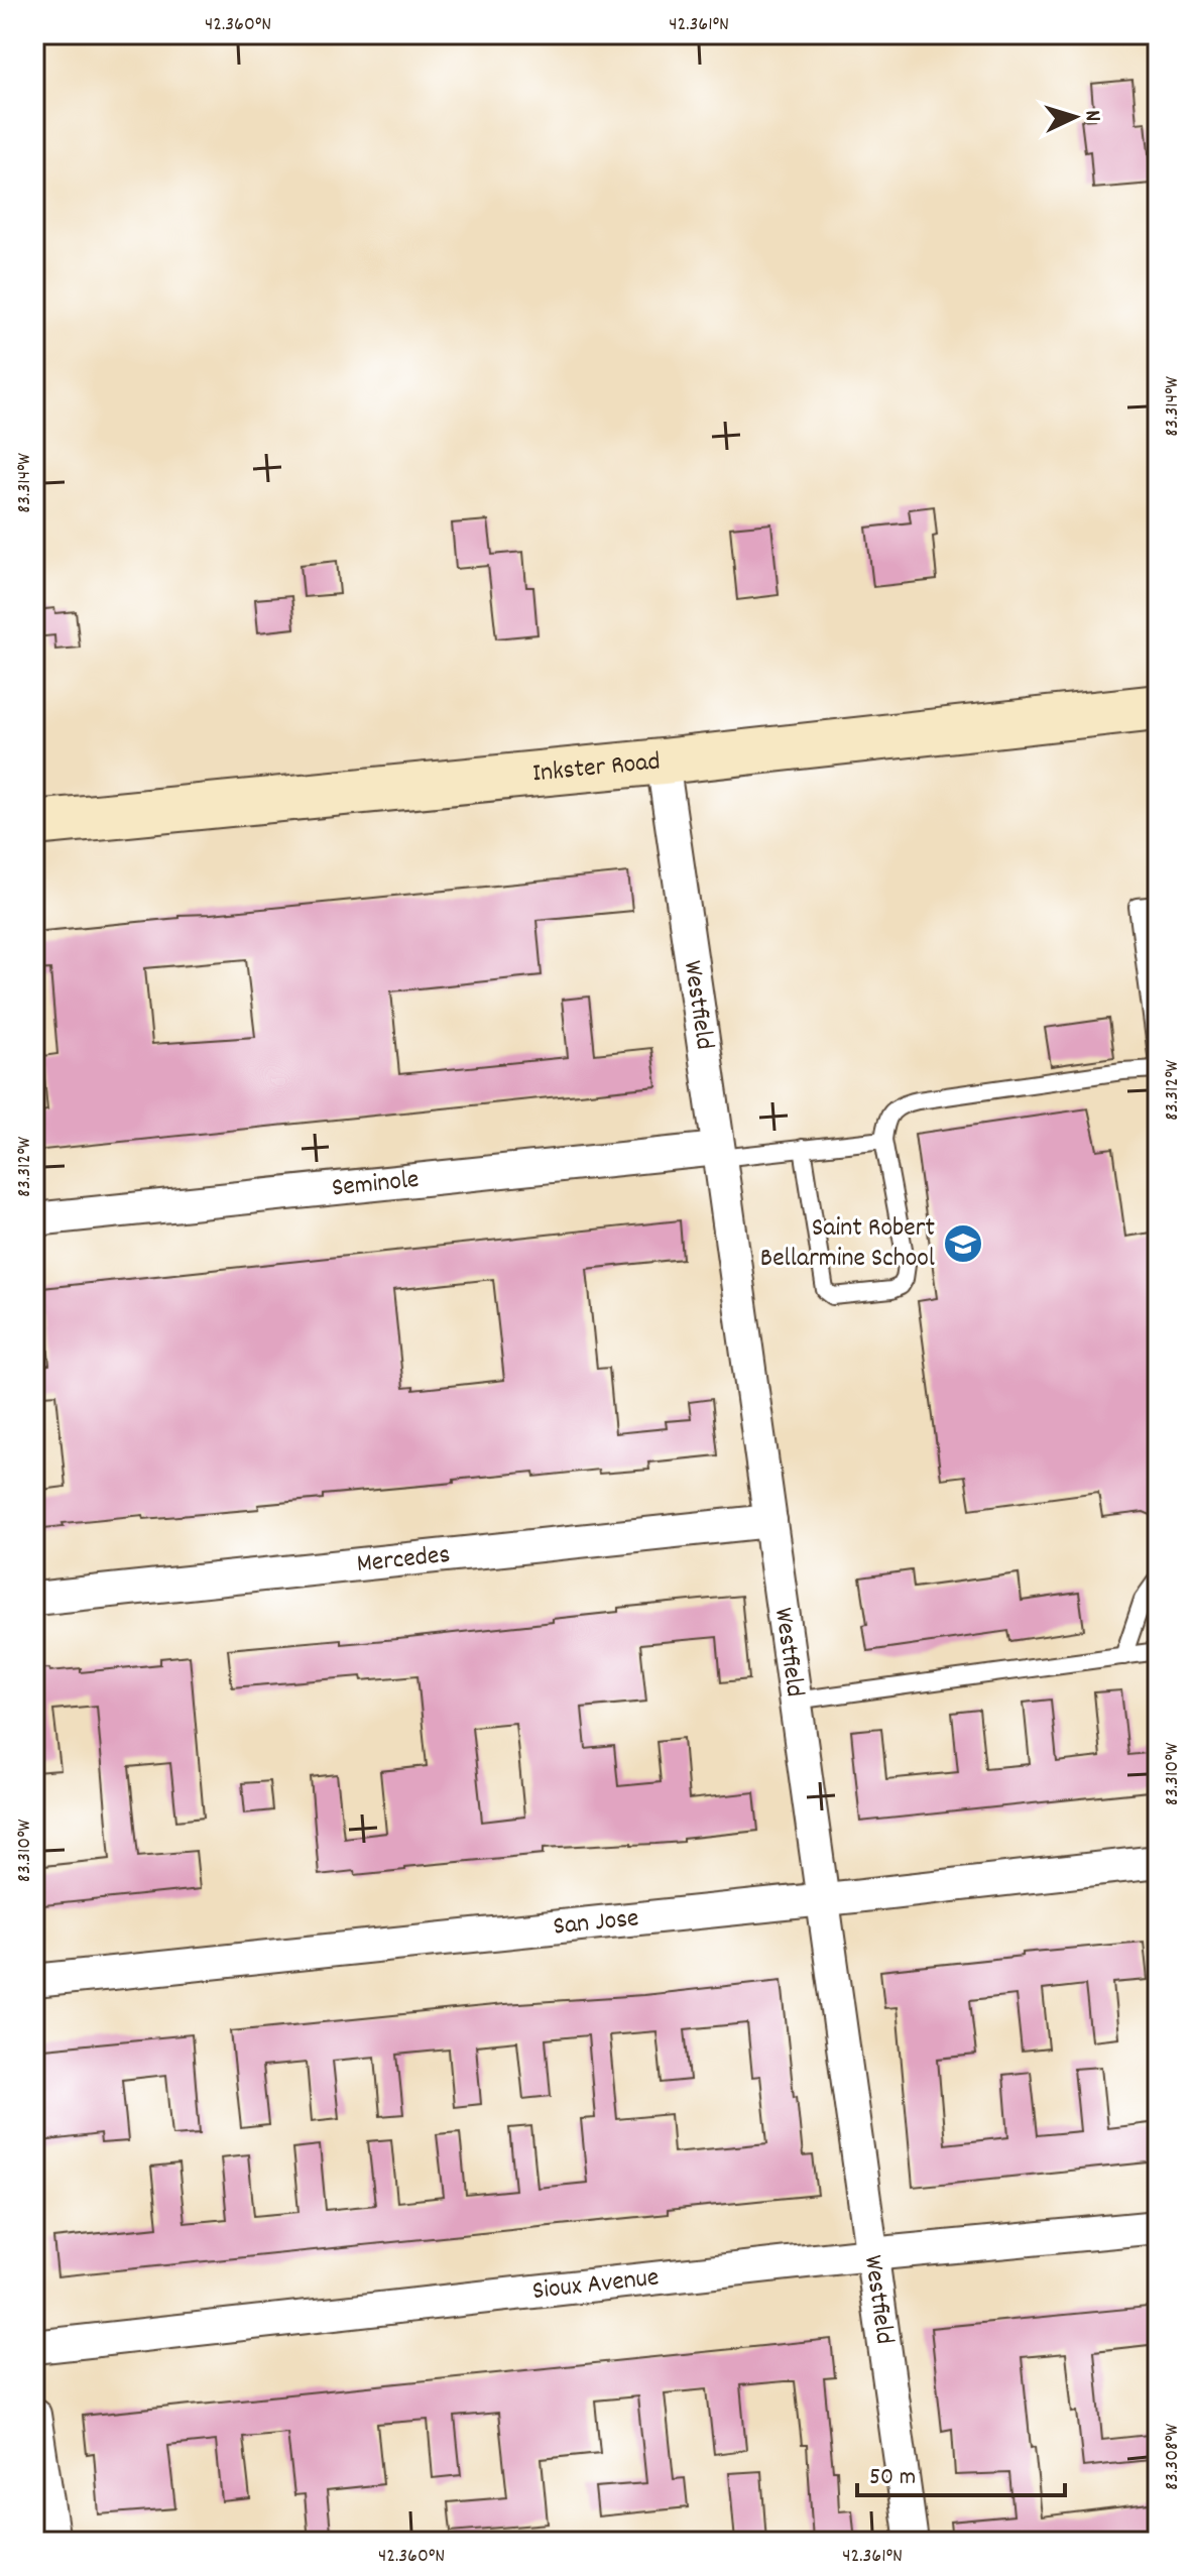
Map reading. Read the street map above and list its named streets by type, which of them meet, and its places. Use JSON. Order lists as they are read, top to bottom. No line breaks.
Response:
{"streets":{"main road":["Inkster Road"],"street":["Westfield","Seminole","Mercedes","San Jose","Sioux Avenue"]},"crossings":[["Inkster Road","Westfield"],["Westfield","Seminole"],["Westfield","Mercedes"],["Westfield","San Jose"],["Westfield","Sioux Avenue"]],"places":{"school or university":["Saint Robert Bellarmine School"]},"scale_bar":"50 m","north":"right","coordinates":["42.360°N","42.361°N","83.314°W","83.312°W","83.310°W","83.308°W"]}
